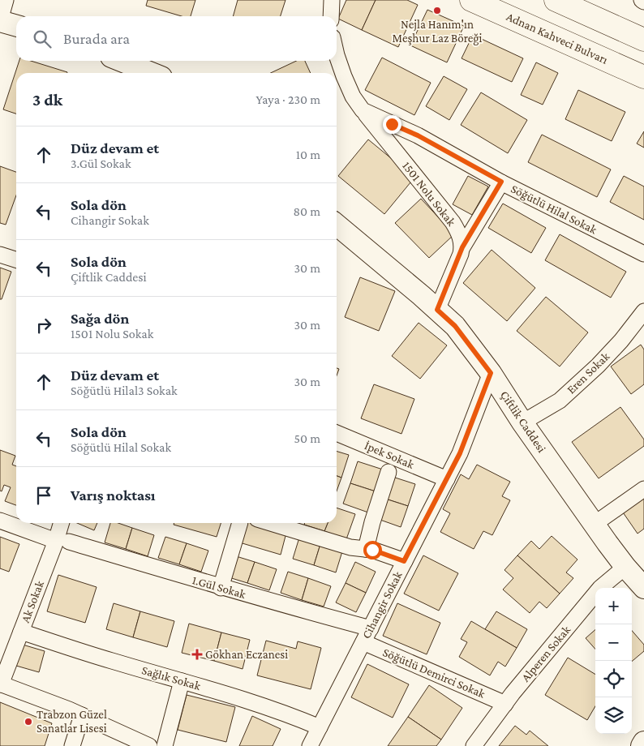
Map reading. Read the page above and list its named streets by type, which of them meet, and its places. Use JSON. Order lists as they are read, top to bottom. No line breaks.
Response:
{"streets":{"highway":["Adnan Kahveci Bulvarı"],"street":["1501 Nolu Sokak","Söğütlü Hilal Sokak","Eren Sokak","Çiftlik Caddesi","İpek Sokak","1.Gül Sokak","Ak Sokak","Cihangir Sokak","Alperen Sokak","Söğütlü Demirci Sokak","Sağlık Sokak"]},"crossings":[["1501 Nolu Sokak","Söğütlü Hilal Sokak"],["Eren Sokak","Çiftlik Caddesi"],["Çiftlik Caddesi","Cihangir Sokak"],["Çiftlik Caddesi","Alperen Sokak"],["İpek Sokak","Cihangir Sokak"],["1.Gül Sokak","Ak Sokak"],["1.Gül Sokak","Cihangir Sokak"],["1.Gül Sokak","Söğütlü Demirci Sokak"],["Ak Sokak","Sağlık Sokak"],["Cihangir Sokak","Söğütlü Demirci Sokak"],["Cihangir Sokak","Sağlık Sokak"],["Alperen Sokak","Söğütlü Demirci Sokak"]],"places":{"other":["Nejla Hanım'ın Meşhur Laz Böreği","Trabzon Güzel Sanatlar Lisesi"],"health":["Gökhan Eczanesi"]},"page":{"search":"Burada ara","heading":["3 dk","Yaya · 230 m"],"list":[["Düz devam et","3.Gül Sokak","10 m"],["Sola dön","Cihangir Sokak","80 m"],["Sola dön","Çiftlik Caddesi","30 m"],["Sağa dön","1501 Nolu Sokak","30 m"],["Düz devam et","Söğütlü Hilal3 Sokak","30 m"],["Sola dön","Söğütlü Hilal Sokak","50 m"],"Varış noktası"],"map_buttons":["+","−"]}}
